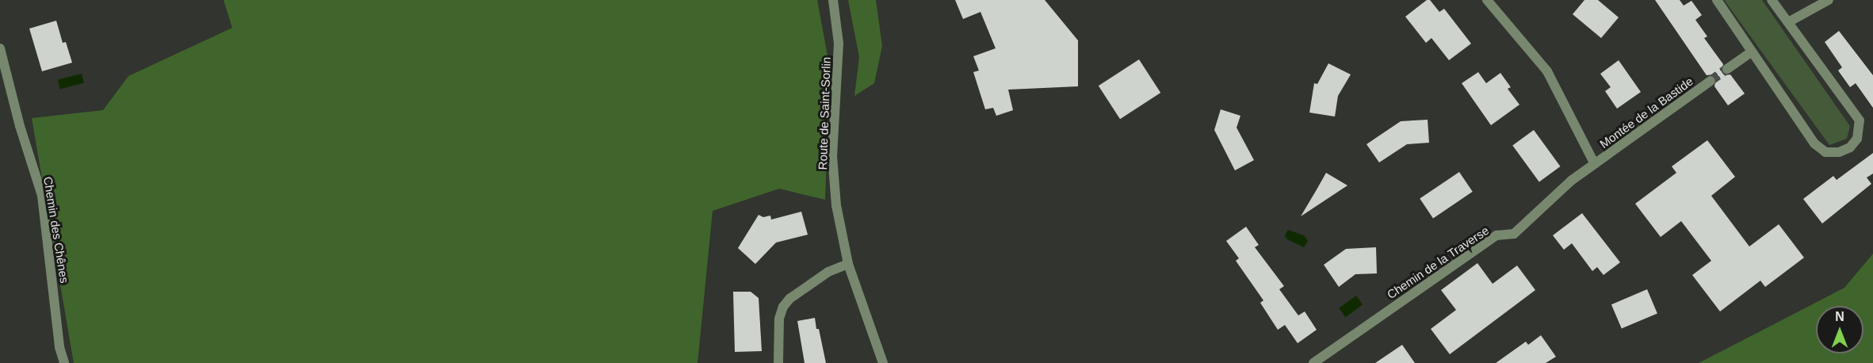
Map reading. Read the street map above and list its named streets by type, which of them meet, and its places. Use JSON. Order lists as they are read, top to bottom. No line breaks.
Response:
{"streets":{"street":["Montée de la Bastide","Route de Saint-Sorlin","Chemin des Chênes","Chemin de la Traverse"]},"crossings":[["Montée de la Bastide","Chemin de la Traverse"]],"north":"top"}
